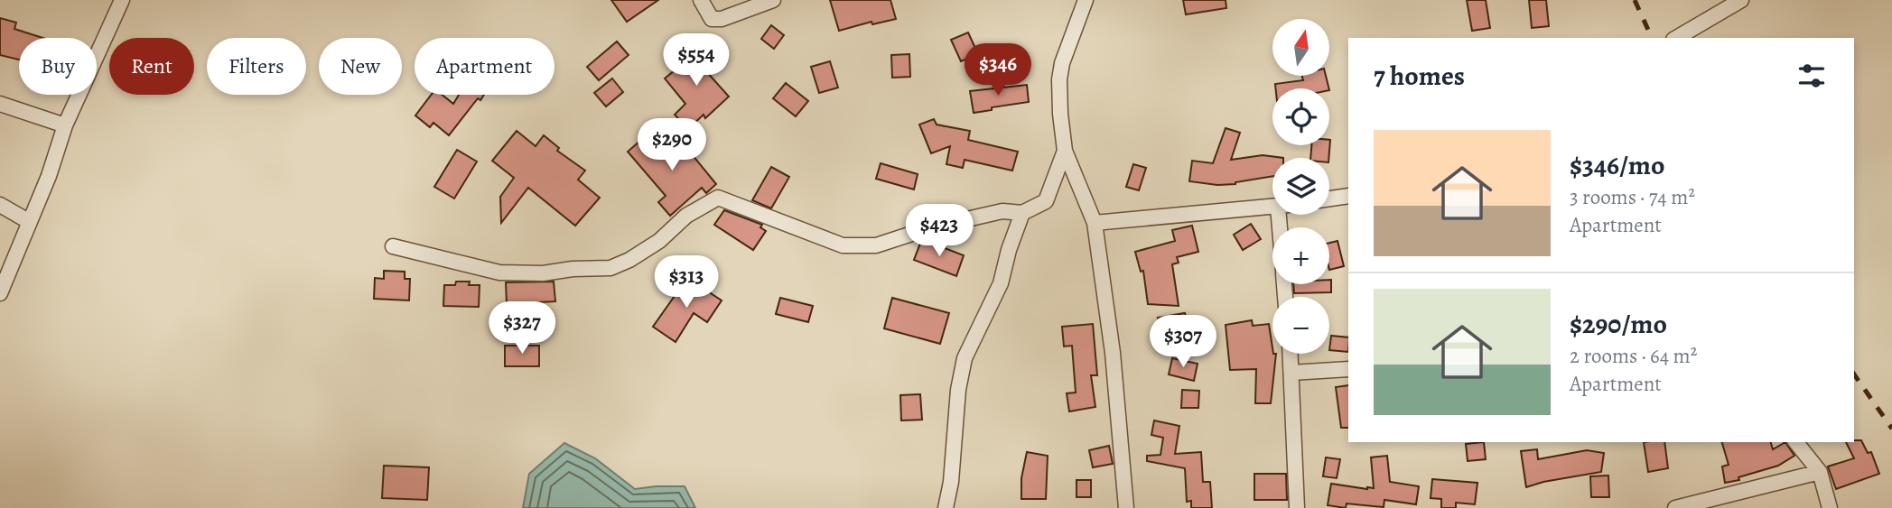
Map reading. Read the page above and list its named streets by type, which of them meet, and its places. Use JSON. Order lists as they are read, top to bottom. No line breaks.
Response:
{"north":"top","page":{"map_buttons":["+","−"],"price":["$554","$346","$290","$423","$313","$327","$307"],"chip":["Buy","Rent","Filters","New","Apartment"],"heading":"7 homes","list":[{"name":"$346/mo","note":"3 rooms · 74 m² · Apartment"},{"name":"$290/mo","note":"2 rooms · 64 m² · Apartment"}]}}
